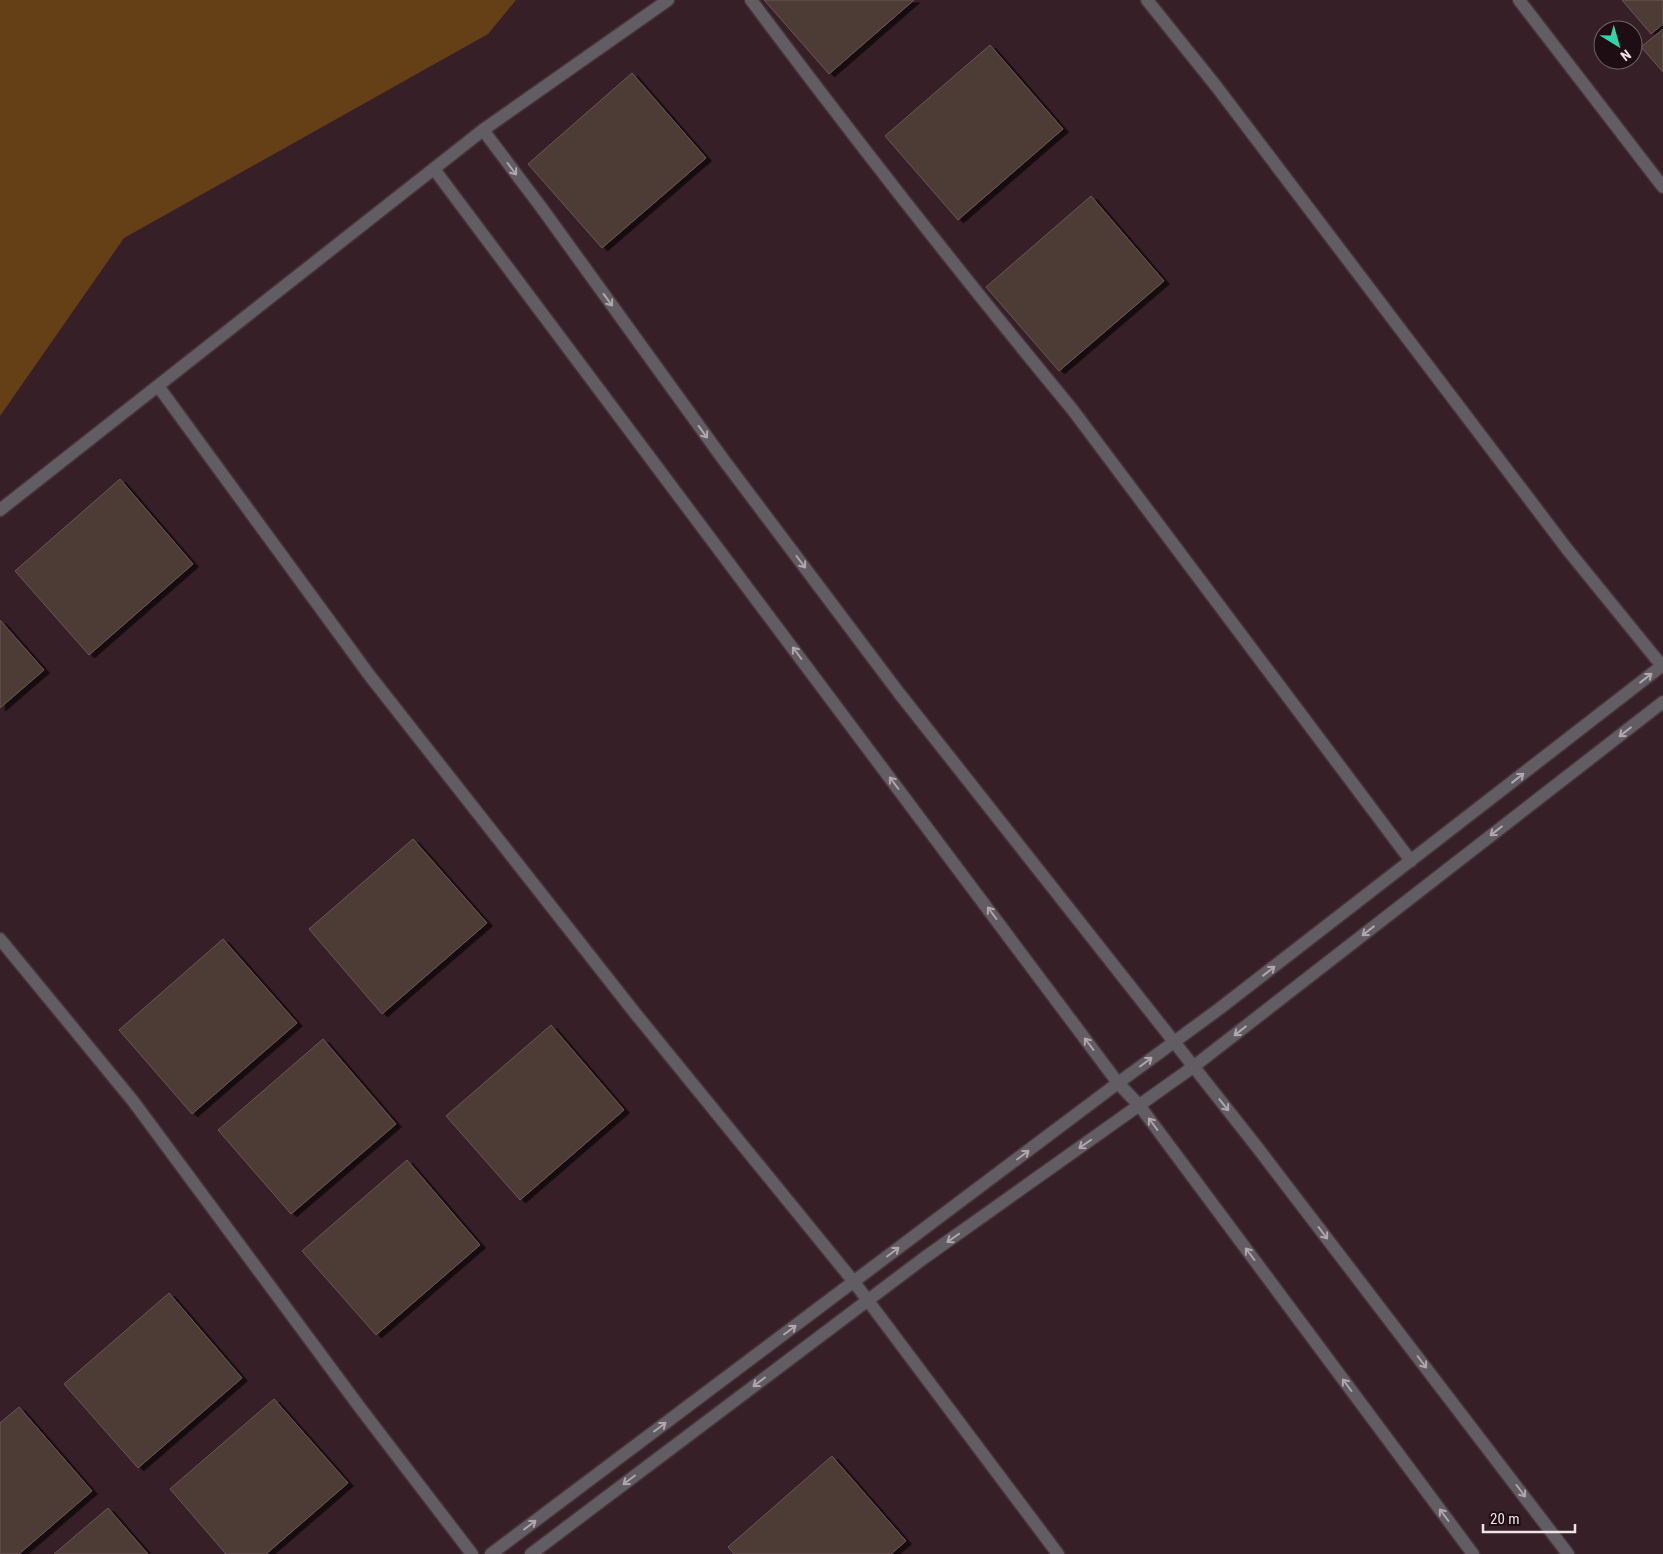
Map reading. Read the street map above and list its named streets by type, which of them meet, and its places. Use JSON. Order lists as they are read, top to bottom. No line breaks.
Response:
{"scale_bar":"20 m","north":"bottom right"}
